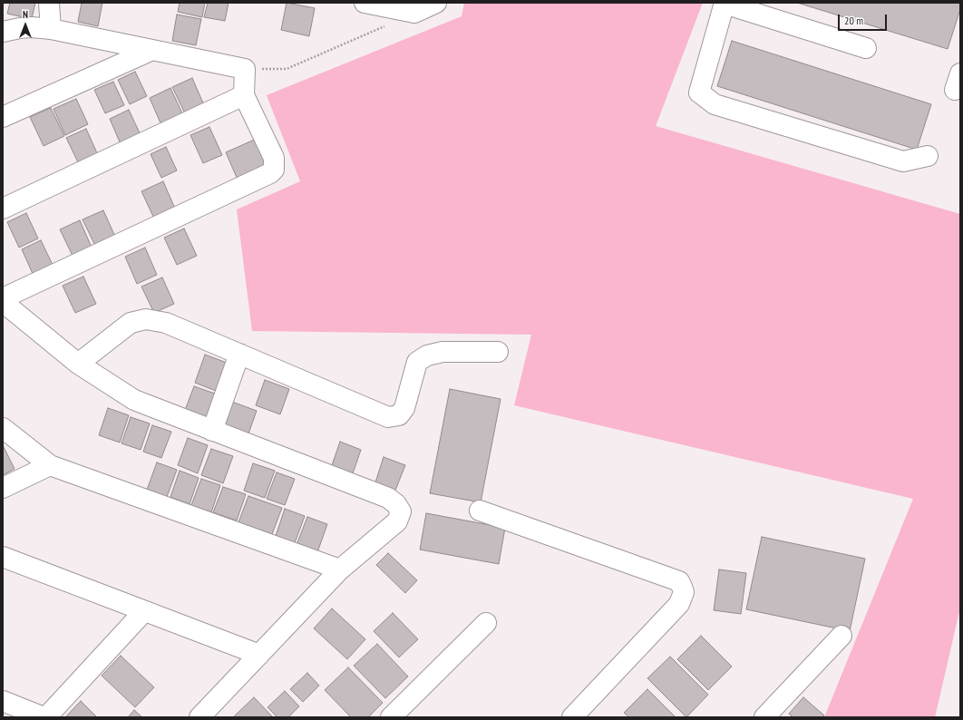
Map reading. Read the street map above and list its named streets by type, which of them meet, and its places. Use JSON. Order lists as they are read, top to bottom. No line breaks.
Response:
{"scale_bar":"20 m","north":"top"}
